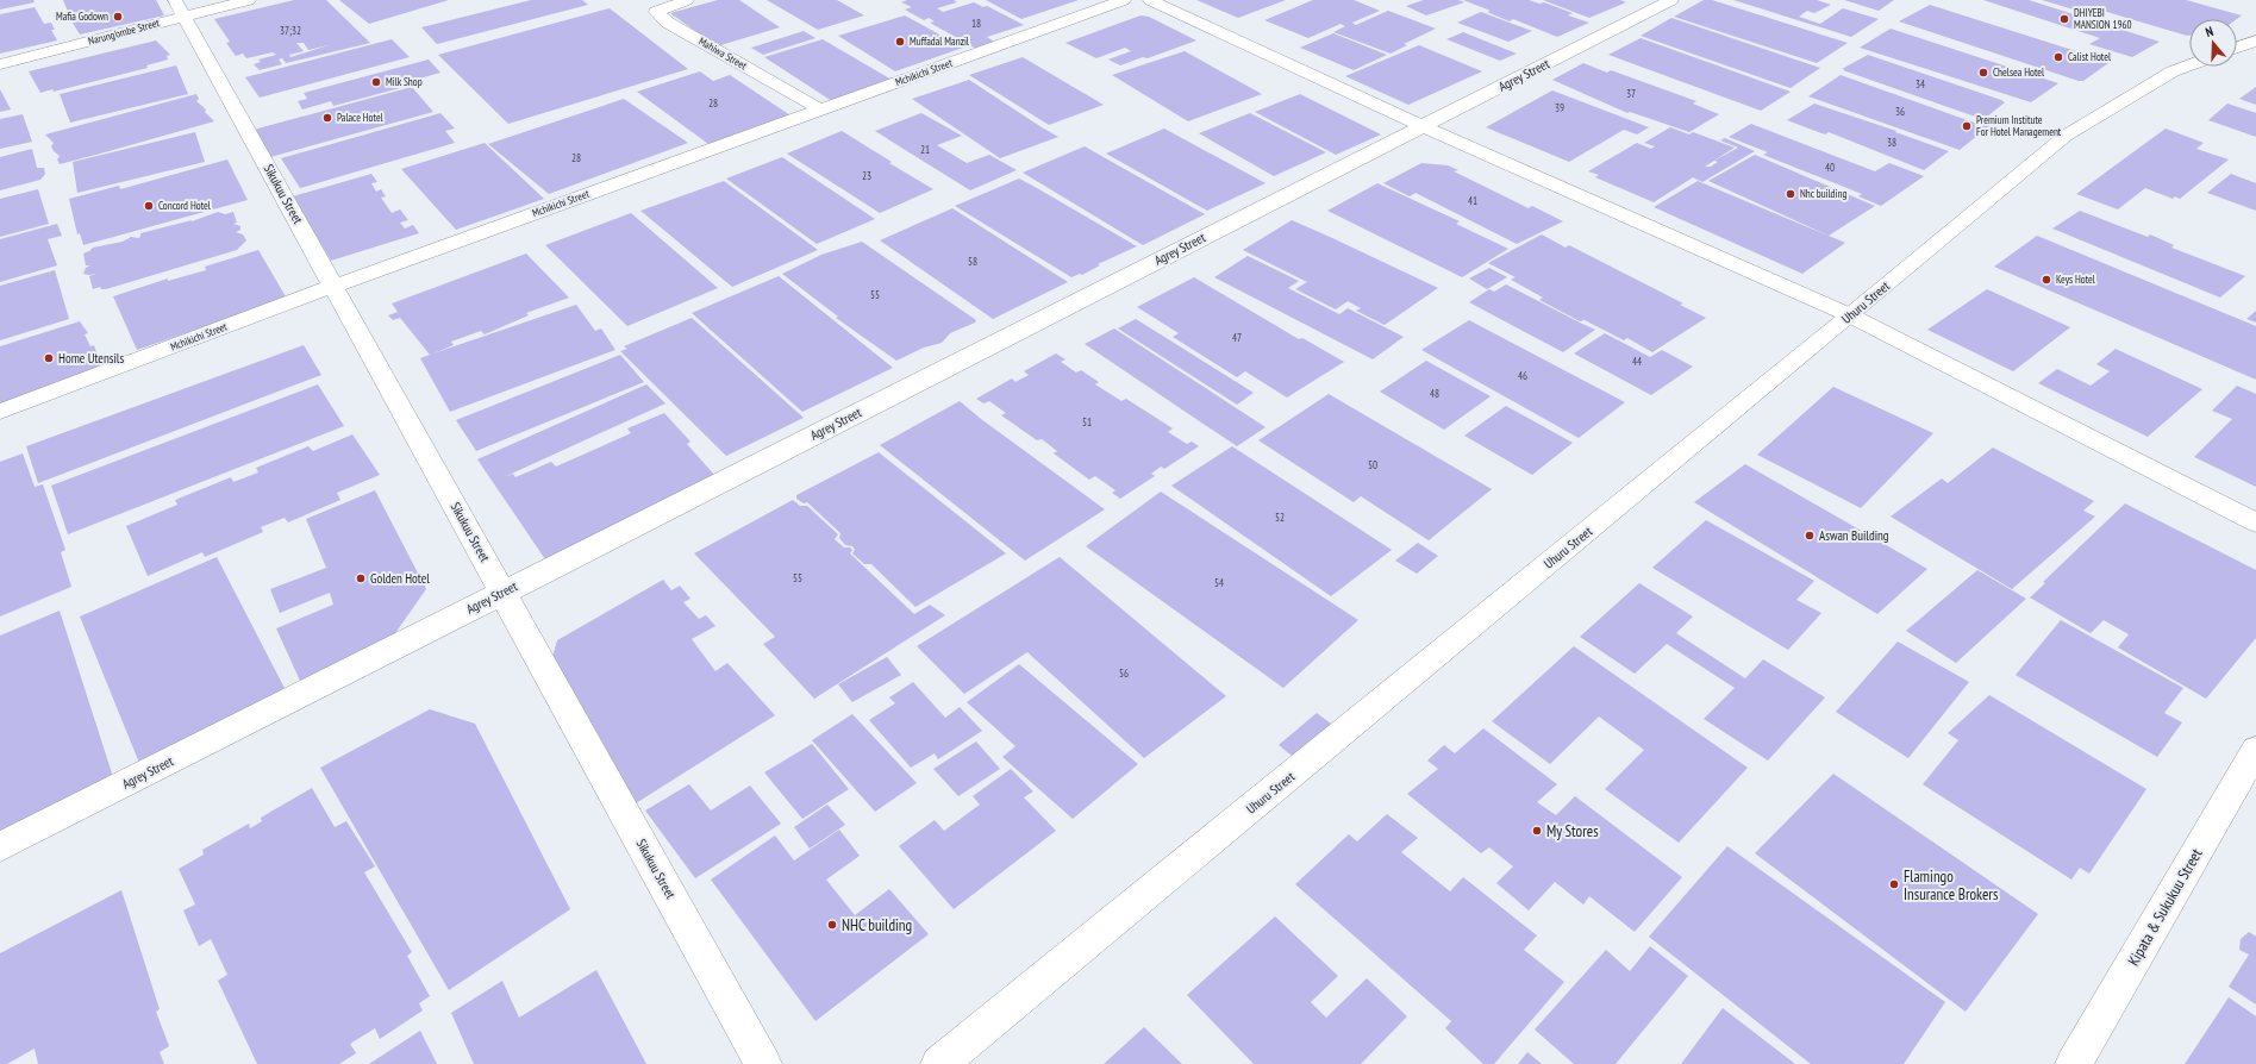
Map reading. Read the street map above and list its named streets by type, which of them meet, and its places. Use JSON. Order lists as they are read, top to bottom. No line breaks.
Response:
{"streets":{"street":["Narung'ombe Street","Mahiwa Street","Mchikichi Street","Agrey Street","Sikukuu Street","Uhuru Street","Kipata & Sukukuu Street"]},"crossings":[["Narung'ombe Street","Sikukuu Street"],["Mahiwa Street","Mchikichi Street"],["Mchikichi Street","Sikukuu Street"],["Agrey Street","Sikukuu Street"]],"places":["Mafia Godown","DHIYEBI MANSION 1960","Muffadal Manzil","Calist Hotel","Chelsea Hotel","Milk Shop","Palace Hotel","Premium Institute For Hotel Management","Nhc building","Concord Hotel","Keys Hotel","Home Utensils","Aswan Building","Golden Hotel","My Stores","Flamingo Insurance Brokers","NHC building"],"house_numbers":["18","37;32","34","37","28","39","36","38","21","28","40","23","41","58","55","47","44","46","48","51","50","52","55","54","56"],"north":"top"}
